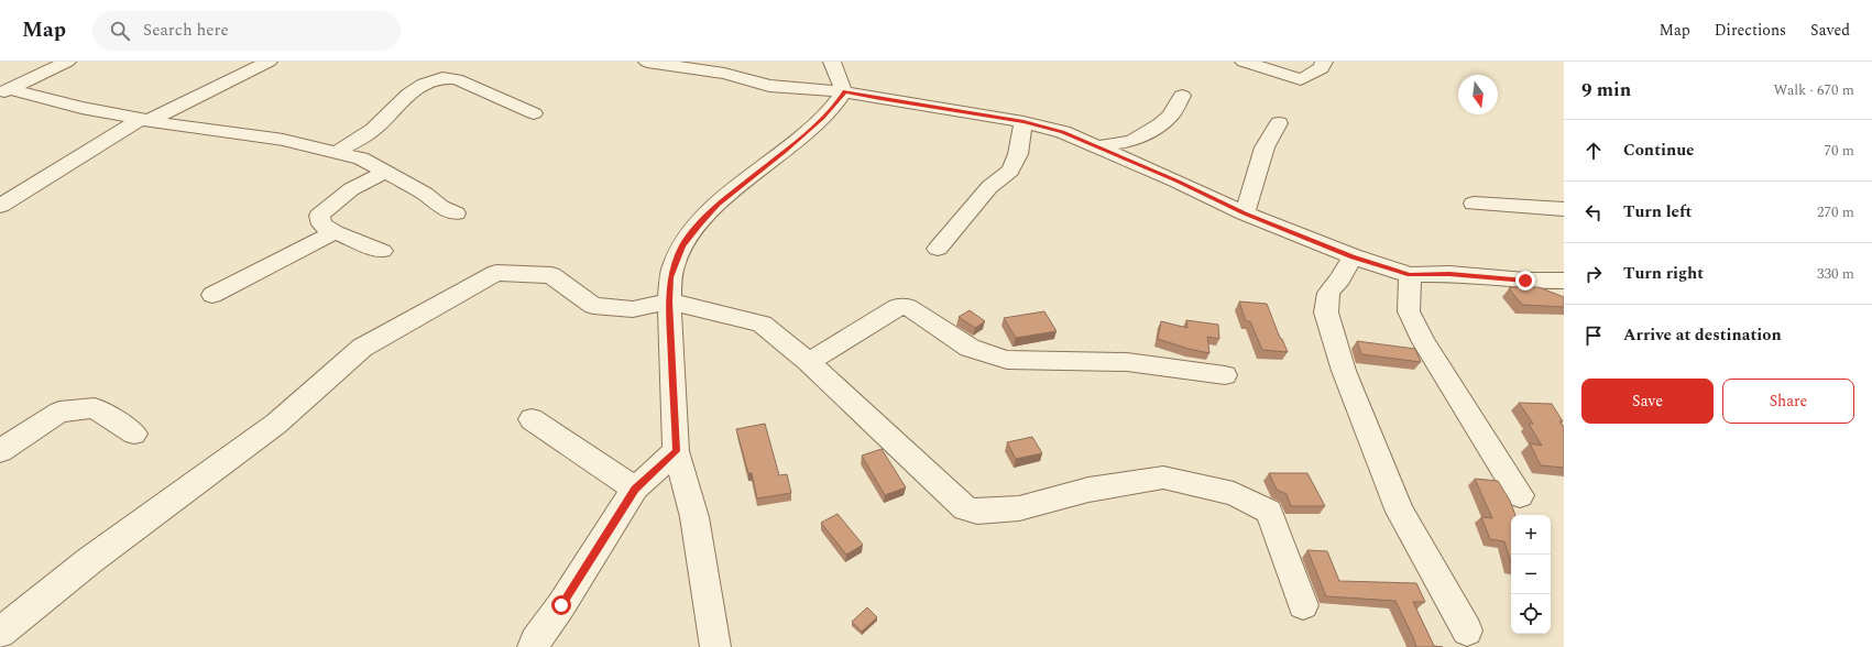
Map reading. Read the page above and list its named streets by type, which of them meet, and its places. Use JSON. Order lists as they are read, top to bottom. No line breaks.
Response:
{"north":"bottom","page":{"header":"Map","search":"Search here","nav":["Map","Directions","Saved"],"heading":["9 min","Walk · 670 m"],"list":[["Continue","70 m"],["Turn left","270 m"],["Turn right","330 m"],"Arrive at destination"],"buttons":["Save","Share"],"map_buttons":["+","−"]}}
